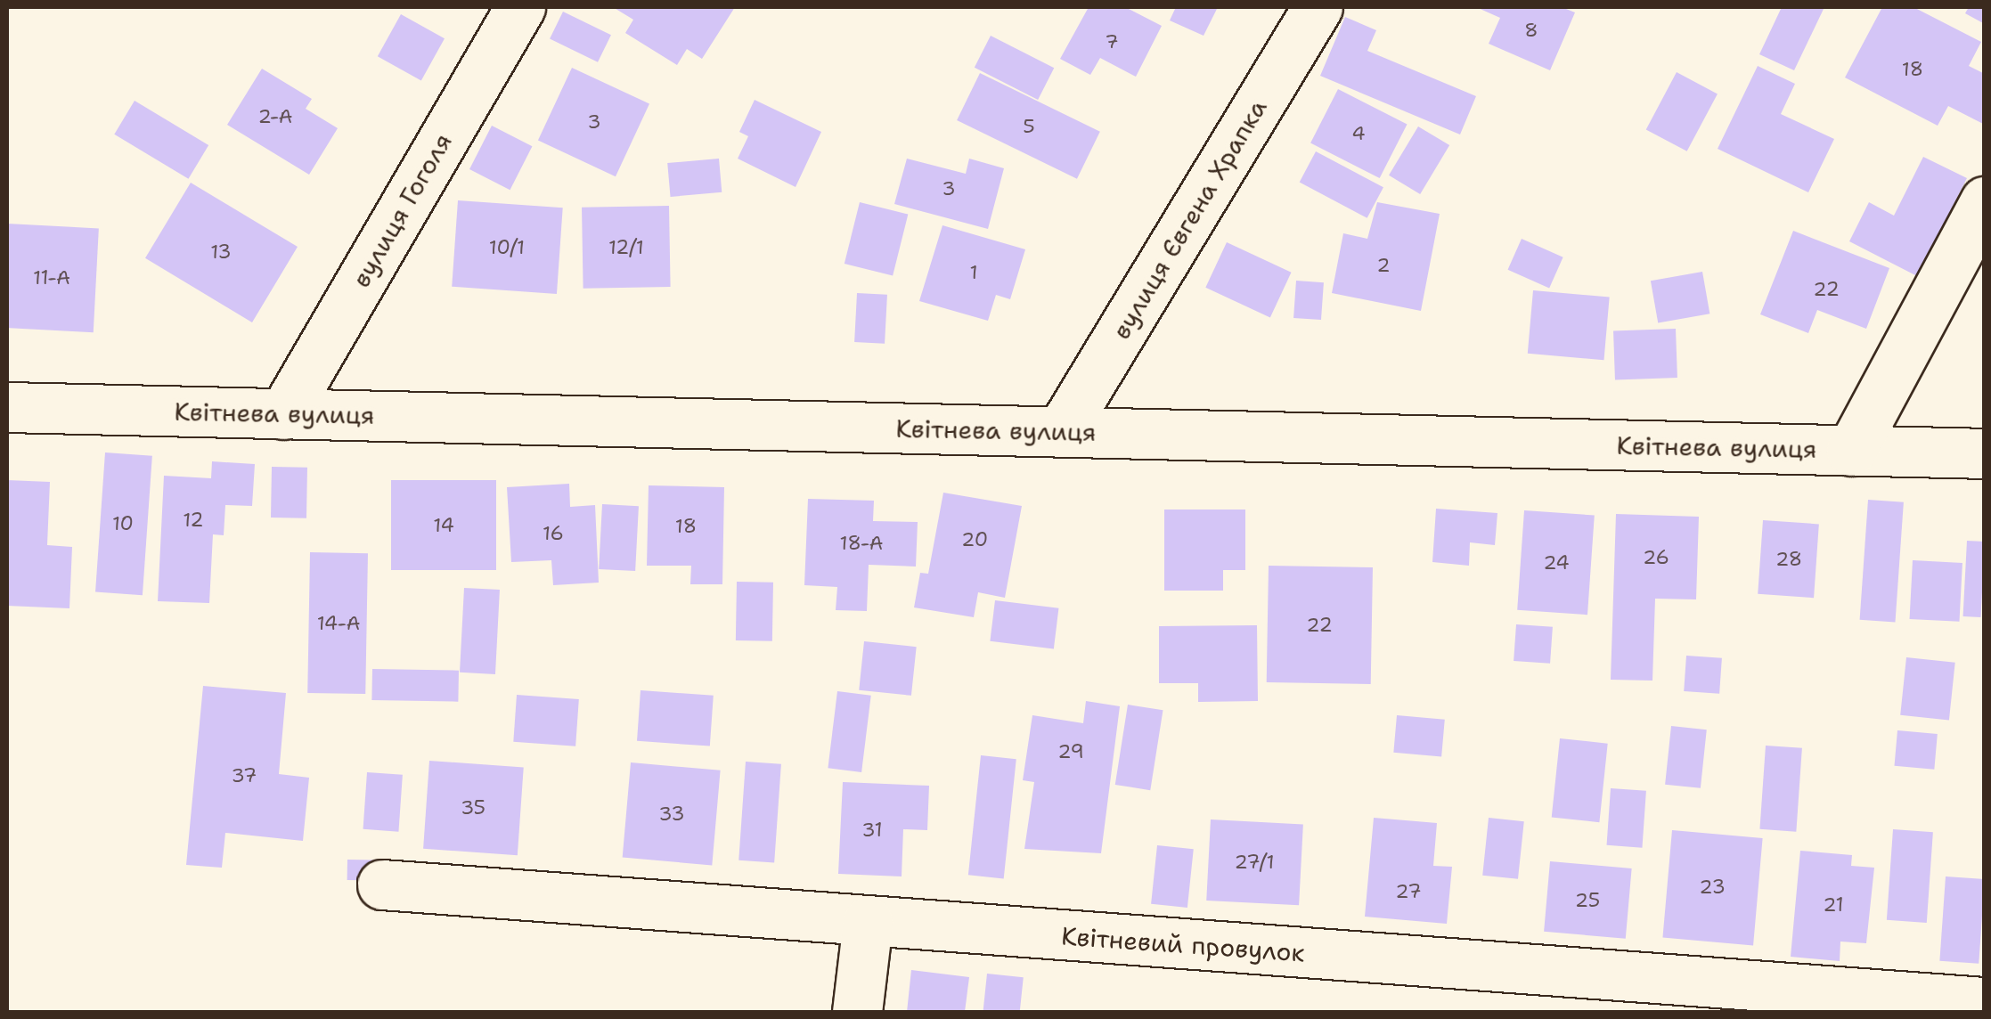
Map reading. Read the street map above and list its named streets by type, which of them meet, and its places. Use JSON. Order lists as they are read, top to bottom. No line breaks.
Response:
{"streets":{"street":["вулиця Гоголя","вулиця Євгена Храпка","Квітнева вулиця","Квітневий провулок"]},"crossings":[["вулиця Гоголя","Квітнева вулиця"],["вулиця Євгена Храпка","Квітнева вулиця"]],"house_numbers":["8","7","18","2-А","3","5","4","3","10/1","12/1","13","2","1","11-А","22","12","10","14","18","16","20","18-А","26","28","24","14-А","22","29","37","35","33","31","27/1","23","27","25","21"]}
